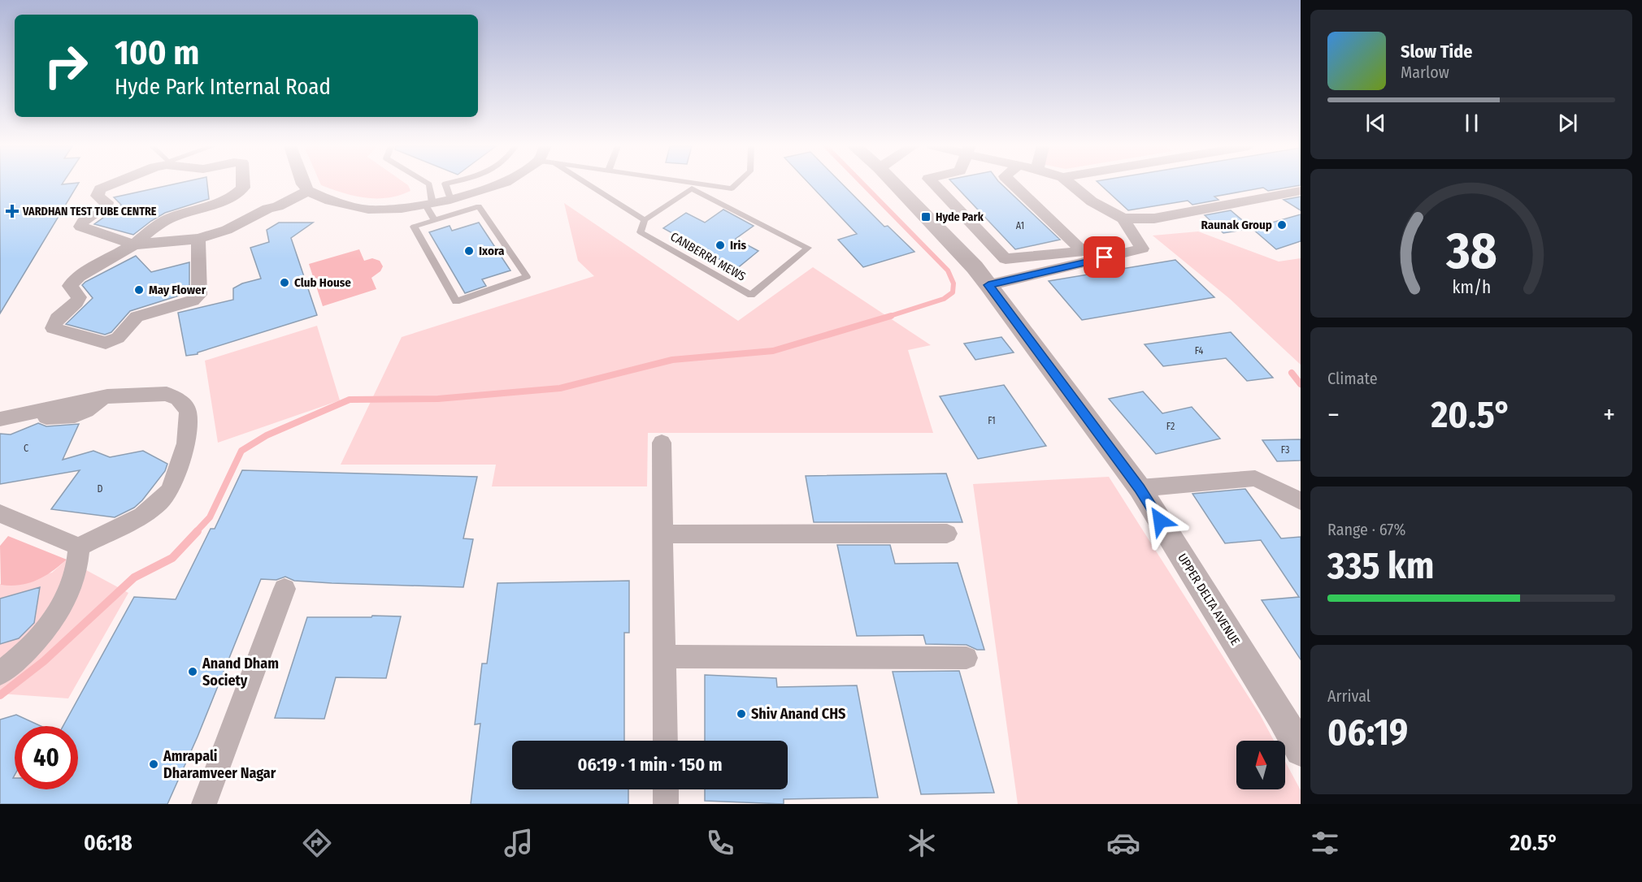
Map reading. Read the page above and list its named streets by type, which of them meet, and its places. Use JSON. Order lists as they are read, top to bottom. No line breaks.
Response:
{"streets":{"street":["UPPER DELTA AVENUE"],"lane":["CANBERRA MEWS"]},"places":{"health":["VARDHAN TEST TUBE CENTRE"],"transit":["Hyde Park"],"other":["Raunak Group","Iris","Ixora","Club House","May Flower","Anand Dham Society","Shiv Anand CHS","Amrapali Dharamveer Nagar"]},"house_numbers":["A1","F4","F1","F2","C","F3","D"],"north":"top","page":{"turn":["100 m","Hyde Park Internal Road"],"song":["Slow Tide","Marlow"],"tile":["Climate",["Range · 67%","335 km"],["Arrival","06:19"]],"heat":["−","20.5°","+"],"limit":"40","trip":"06:19 · 1 min · 150 m","tabs":["06:18","20.5°"],"gauge":["38","km/h"]}}
